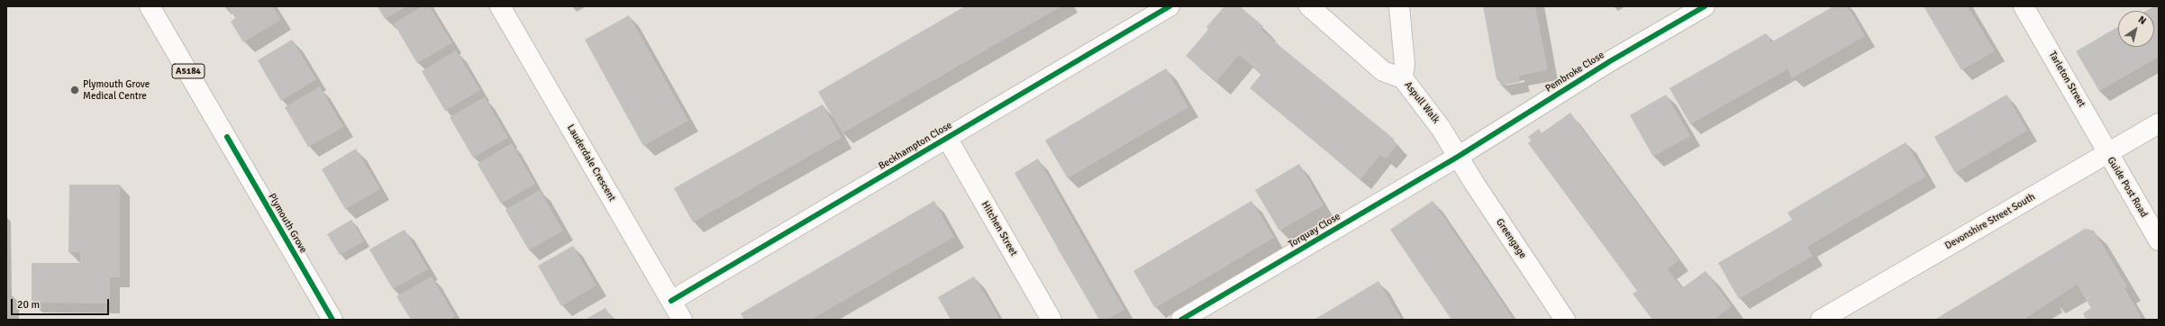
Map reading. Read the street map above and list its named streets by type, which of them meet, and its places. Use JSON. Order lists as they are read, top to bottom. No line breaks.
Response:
{"streets":{"street":["A5184","Pembroke Close","Tarleton Street","Aspull Walk","Beckhampton Close","Lauderdale Crescent","Guide Post Road","Devonshire Street South","Plymouth Grove","Hitchen Street","Torquay Close","Greengage"]},"crossings":[["Pembroke Close","Aspull Walk"],["Pembroke Close","Torquay Close"],["Pembroke Close","Greengage"],["Tarleton Street","Guide Post Road"],["Tarleton Street","Devonshire Street South"],["Aspull Walk","Torquay Close"],["Aspull Walk","Greengage"],["Beckhampton Close","Lauderdale Crescent"],["Beckhampton Close","Hitchen Street"],["Guide Post Road","Devonshire Street South"],["Torquay Close","Greengage"]],"places":["Plymouth Grove Medical Centre"],"scale_bar":"20 m","north":"top right"}
